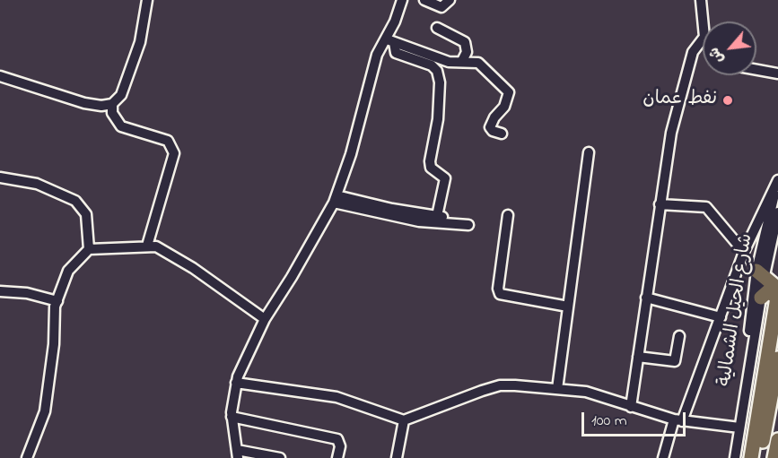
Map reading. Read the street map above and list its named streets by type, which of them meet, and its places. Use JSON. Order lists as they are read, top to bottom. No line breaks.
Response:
{"streets":{"street":["شارع الحيل الشمالية"]},"places":["نفط عمان"],"scale_bar":"100 m","north":"bottom left"}
